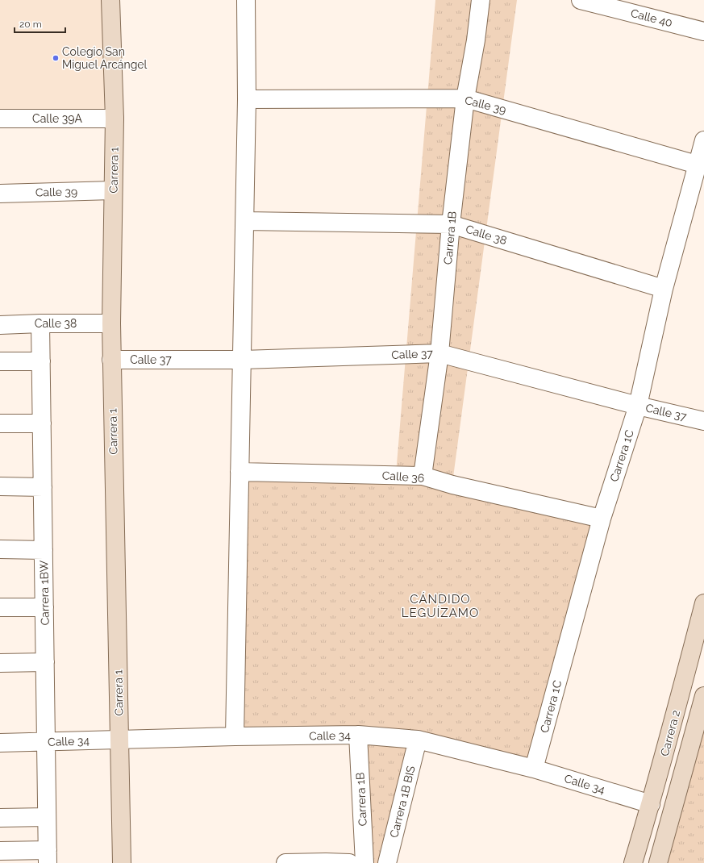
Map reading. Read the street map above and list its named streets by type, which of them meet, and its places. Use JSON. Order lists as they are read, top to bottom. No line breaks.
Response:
{"streets":{"main road":["Carrera 1","Carrera 2"],"street":["Calle 40","Calle 39","Calle 39A","Calle 38","Carrera 1B","Calle 37","Carrera 1C","Calle 36","Carrera 1BW","Calle 34","Carrera 1B BIS"]},"crossings":[["Calle 39","Carrera 1"],["Calle 39","Carrera 1B"],["Calle 39","Carrera 1C"],["Calle 39A","Carrera 1"],["Carrera 1","Calle 38"],["Carrera 1","Calle 37"],["Carrera 1","Calle 34"],["Calle 38","Carrera 1B"],["Calle 38","Carrera 1C"],["Calle 38","Carrera 1BW"],["Carrera 1B","Calle 37"],["Carrera 1B","Calle 36"],["Carrera 1B","Calle 34"],["Calle 37","Carrera 1C"],["Carrera 1C","Calle 36"],["Carrera 1C","Calle 34"],["Carrera 1BW","Calle 34"],["Carrera 2","Calle 34"],["Calle 34","Carrera 1B BIS"]],"districts":["CÁNDIDO LEGUÍZAMO"],"places":["Colegio San Miguel Arcángel"],"scale_bar":"20 m"}
